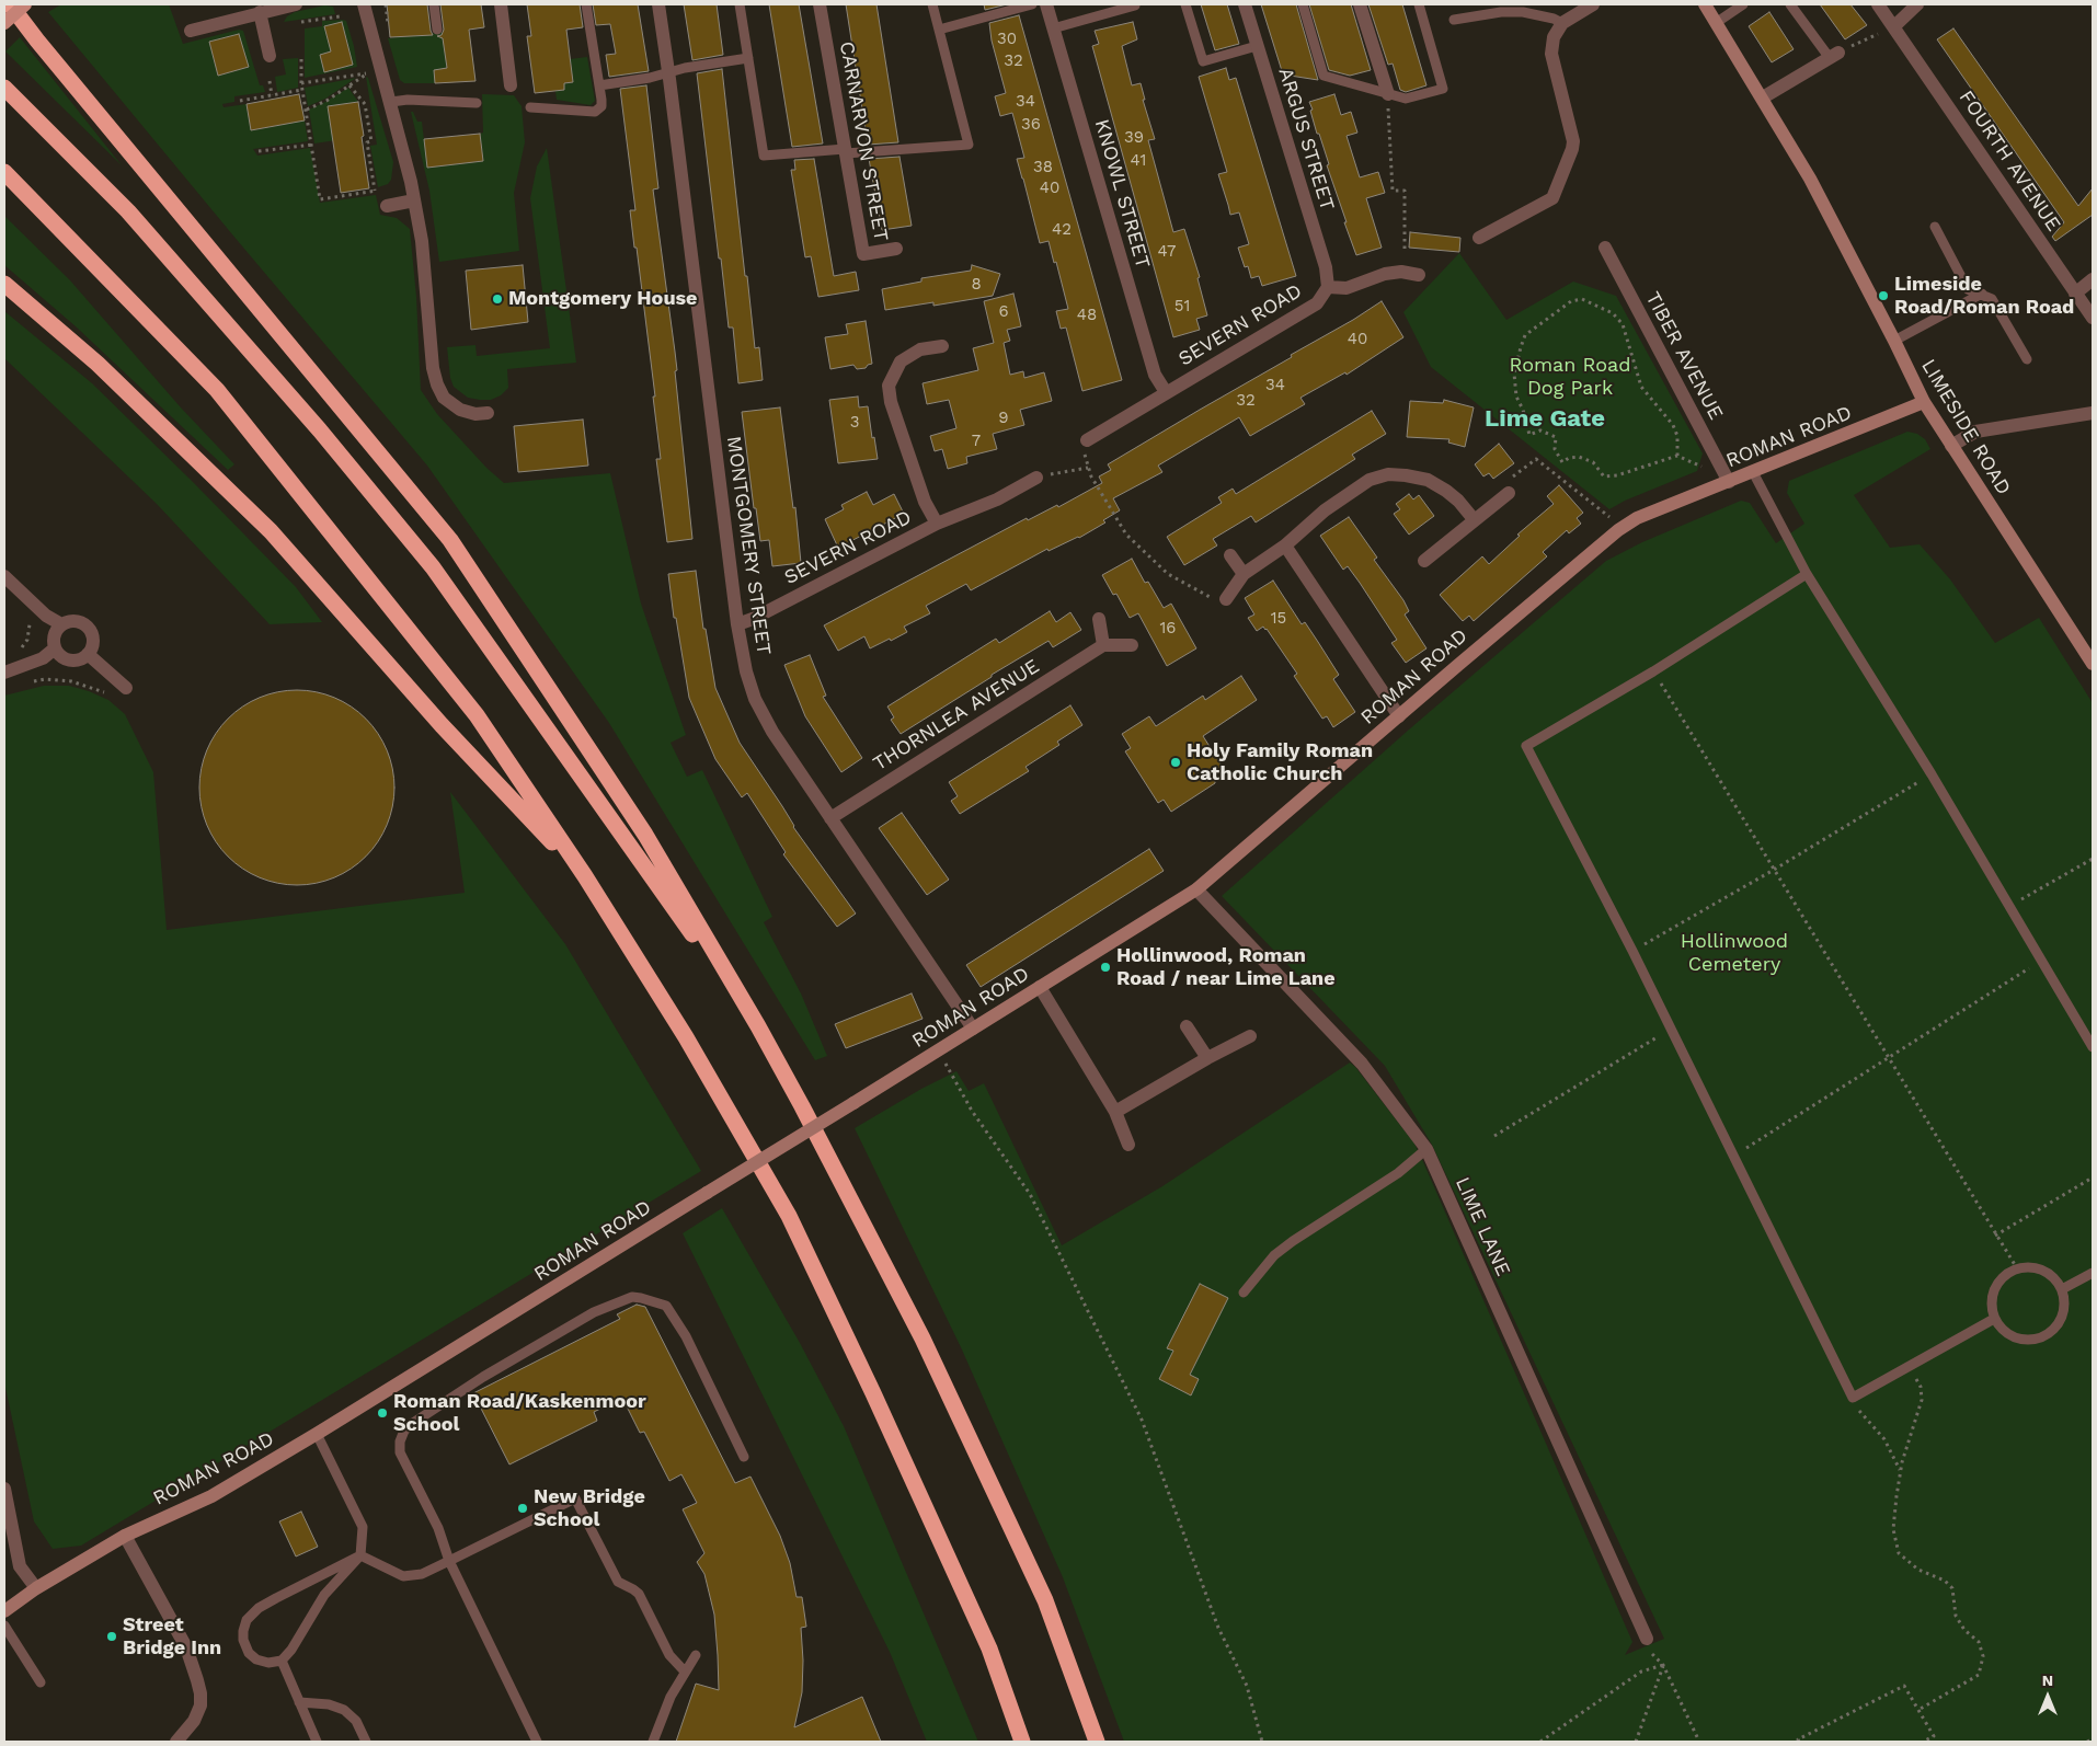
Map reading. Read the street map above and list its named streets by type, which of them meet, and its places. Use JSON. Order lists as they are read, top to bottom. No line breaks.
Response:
{"streets":{"street":["ARGUS STREET","CARNARVON STREET","FOURTH AVENUE","KNOWL STREET","SEVERN ROAD","TIBER AVENUE","LIMESIDE ROAD","ROMAN ROAD","MONTGOMERY STREET","THORNLEA AVENUE","LIME LANE"]},"crossings":[["ARGUS STREET","SEVERN ROAD"],["KNOWL STREET","SEVERN ROAD"],["SEVERN ROAD","MONTGOMERY STREET"],["TIBER AVENUE","ROMAN ROAD"],["LIMESIDE ROAD","ROMAN ROAD"],["ROMAN ROAD","MONTGOMERY STREET"],["ROMAN ROAD","LIME LANE"],["MONTGOMERY STREET","THORNLEA AVENUE"]],"districts":["Lime Gate"],"parks":["Roman Road Dog Park","Hollinwood Cemetery"],"places":["Limeside Road/Roman Road","Montgomery House","Holy Family Roman Catholic Church","Hollinwood, Roman Road / near Lime Lane","Roman Road/Kaskenmoor School","New Bridge School","Street Bridge Inn"],"house_numbers":["30","32","34","36","39","41","38","40","42","47","8","51","6","48","40","34","32","9","3","7","15","16"],"north":"top"}
